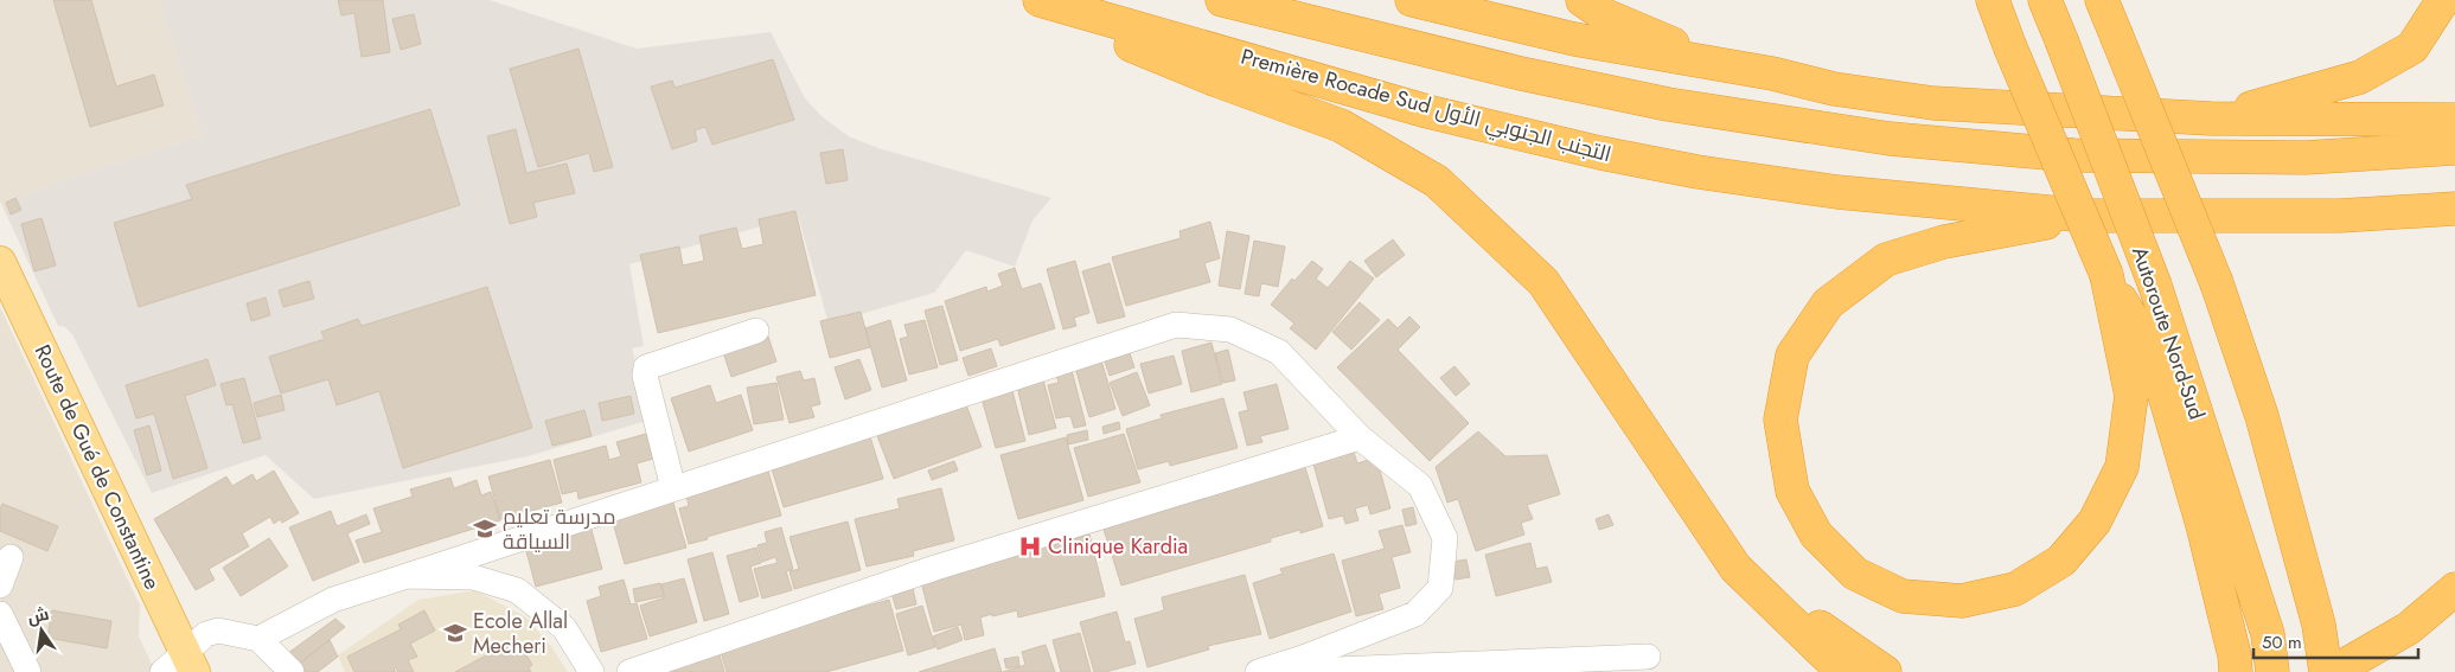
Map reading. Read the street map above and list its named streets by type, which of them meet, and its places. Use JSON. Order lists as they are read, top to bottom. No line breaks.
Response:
{"streets":{"highway":["Première Rocade Sud التجنب الجنوبي الأول","Autoroute Nord-Sud"],"main road":["Route de Gué de Constantine"]},"places":{"school or university":["مدرسة تعليم السياقة","Ecole Allal Mecheri"],"hospital":["Clinique Kardia"]},"scale_bar":"50 m","north":"top"}
